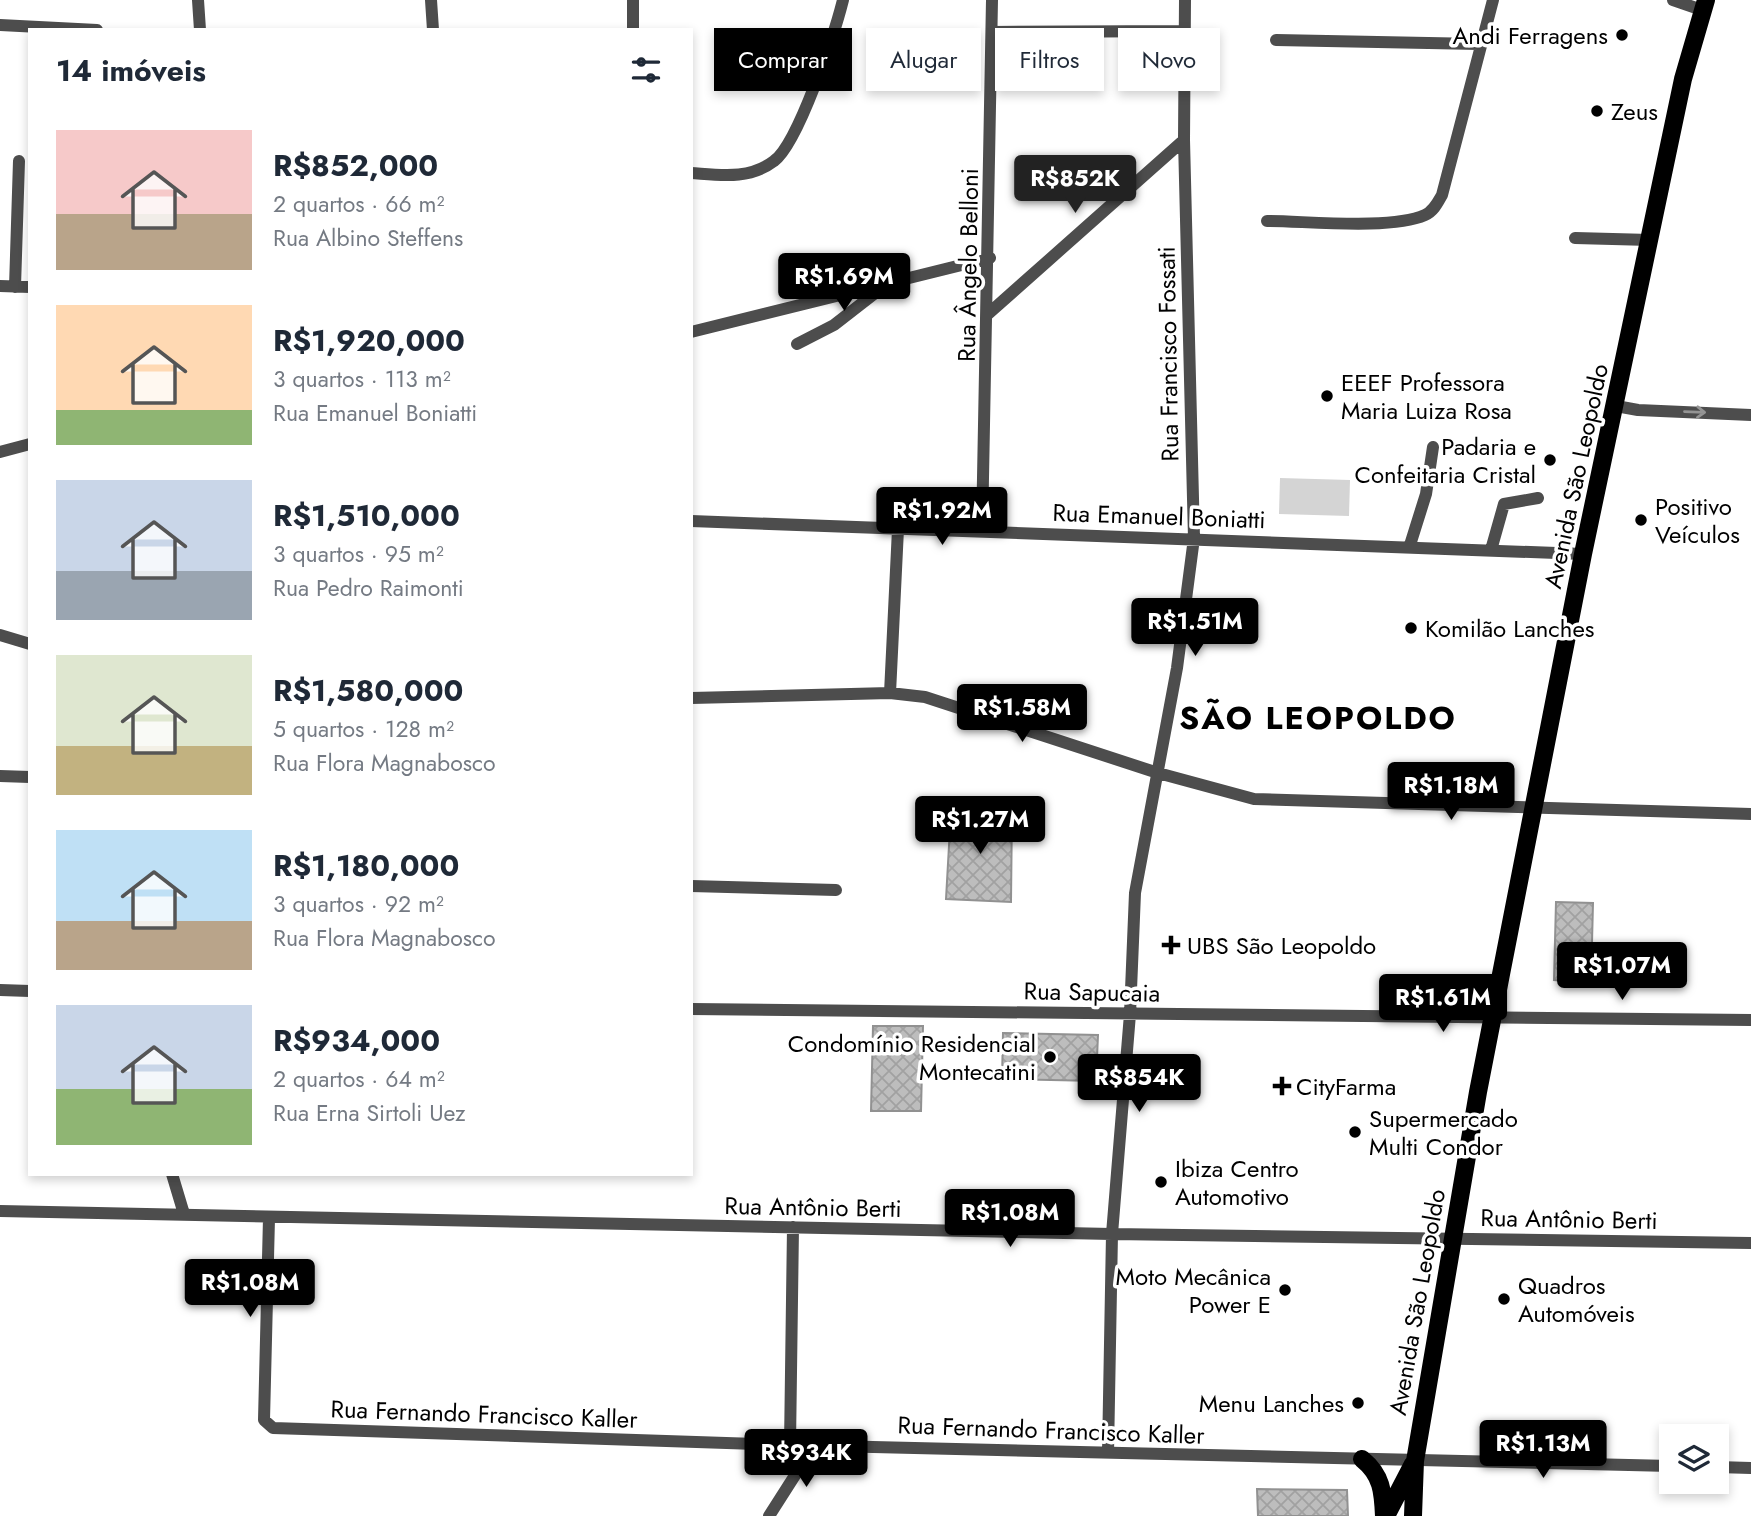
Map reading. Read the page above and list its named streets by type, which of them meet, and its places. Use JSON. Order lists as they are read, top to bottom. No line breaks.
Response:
{"streets":{"main road":["Avenida São Leopoldo"],"street":["Rua Ângelo Belloni","Rua Francisco Fossati","Rua Emanuel Boniatti","Rua Sapucaia","Rua Antônio Berti","Rua Fernando Francisco Kaller"]},"crossings":[["Rua Ângelo Belloni","Rua Emanuel Boniatti"],["Rua Francisco Fossati","Rua Emanuel Boniatti"],["Rua Francisco Fossati","Rua Sapucaia"],["Rua Francisco Fossati","Rua Antônio Berti"],["Rua Francisco Fossati","Rua Fernando Francisco Kaller"],["Avenida São Leopoldo","Rua Emanuel Boniatti"],["Avenida São Leopoldo","Rua Sapucaia"],["Avenida São Leopoldo","Rua Antônio Berti"],["Avenida São Leopoldo","Rua Fernando Francisco Kaller"],["Rua Antônio Berti","Rua Fernando Francisco Kaller"]],"districts":["SÃO LEOPOLDO"],"places":{"other":["Andi Ferragens","Zeus","EEEF Professora Maria Luiza Rosa","Padaria e Confeitaria Cristal","Positivo Veículos","Komilão Lanches","Condomínio Residencial Montecatini","Supermercado Multi Condor","Ibiza Centro Automotivo","Moto Mecânica Power E","Quadros Automóveis","Menu Lanches"],"health":["UBS São Leopoldo","CityFarma"]},"page":{"chip":["Comprar","Alugar","Filtros","Novo"],"heading":"14 imóveis","list":[{"name":"R$852,000","note":"2 quartos · 66 m² · Rua Albino Steffens"},{"name":"R$1,920,000","note":"3 quartos · 113 m² · Rua Emanuel Boniatti"},{"name":"R$1,510,000","note":"3 quartos · 95 m² · Rua Pedro Raimonti"},{"name":"R$1,580,000","note":"5 quartos · 128 m² · Rua Flora Magnabosco"},{"name":"R$1,180,000","note":"3 quartos · 92 m² · Rua Flora Magnabosco"},{"name":"R$934,000","note":"2 quartos · 64 m² · Rua Erna Sirtoli Uez"}],"price":["R$852K","R$1.69M","R$1.92M","R$1.51M","R$1.58M","R$1.18M","R$1.27M","R$1.07M","R$1.61M","R$854K","R$1.08M","R$1.08M","R$1.13M","R$934K"]}}
